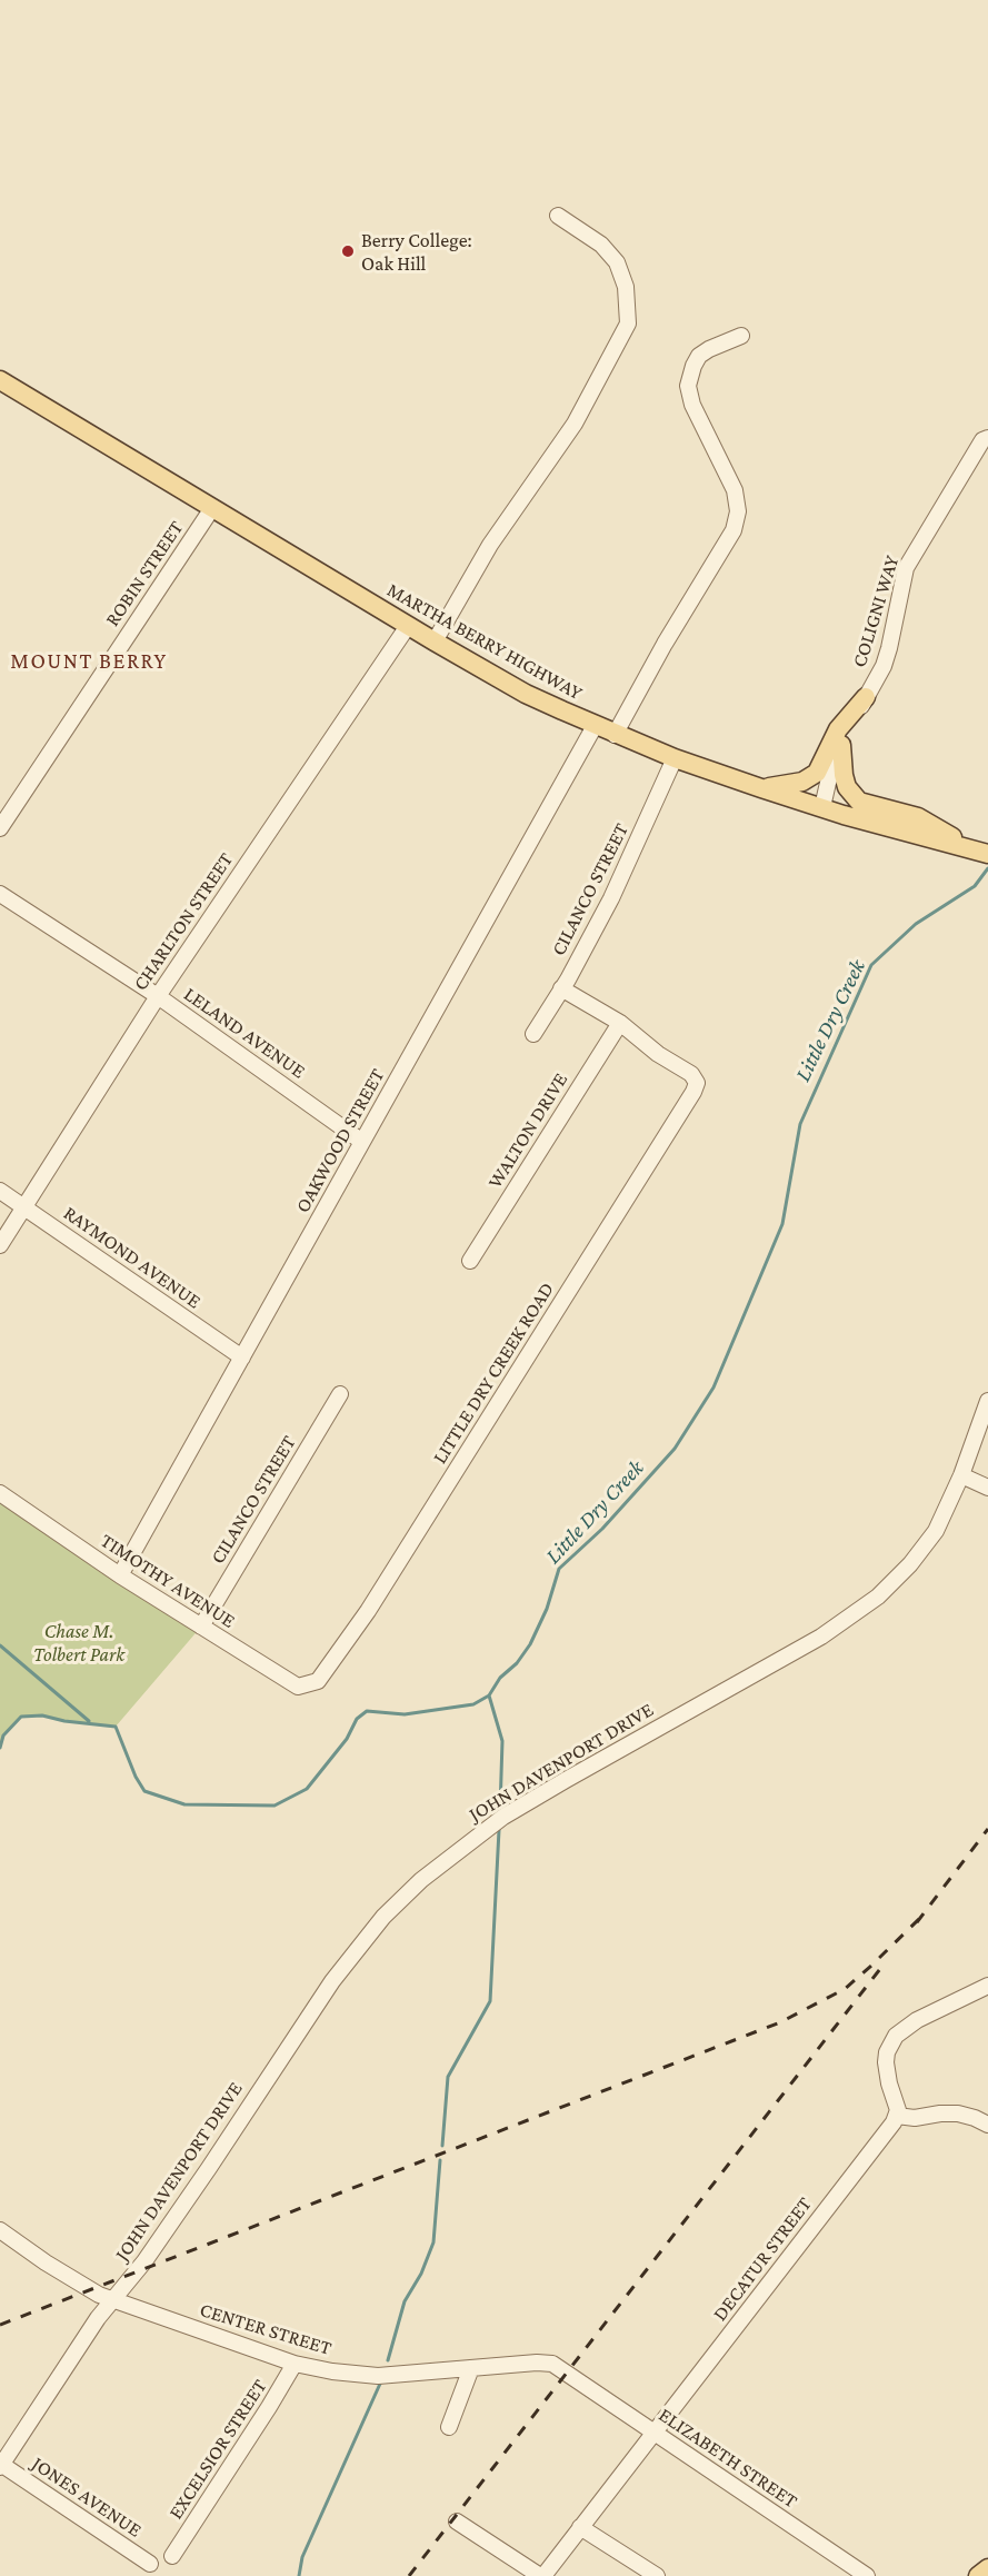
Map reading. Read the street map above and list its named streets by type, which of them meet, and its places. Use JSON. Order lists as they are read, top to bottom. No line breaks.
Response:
{"streets":{"main road":["MARTHA BERRY HIGHWAY"],"street":["ROBIN STREET","COLIGNI WAY","CILANCO STREET","CHARLTON STREET","LELAND AVENUE","WALTON DRIVE","OAKWOOD STREET","RAYMOND AVENUE","LITTLE DRY CREEK ROAD","TIMOTHY AVENUE","JOHN DAVENPORT DRIVE","DECATUR STREET","CENTER STREET","EXCELSIOR STREET","ELIZABETH STREET","JONES AVENUE"]},"crossings":[["ROBIN STREET","MARTHA BERRY HIGHWAY"],["COLIGNI WAY","MARTHA BERRY HIGHWAY"],["MARTHA BERRY HIGHWAY","CILANCO STREET"],["MARTHA BERRY HIGHWAY","CHARLTON STREET"],["MARTHA BERRY HIGHWAY","OAKWOOD STREET"],["CILANCO STREET","TIMOTHY AVENUE"],["CHARLTON STREET","LELAND AVENUE"],["CHARLTON STREET","RAYMOND AVENUE"],["LELAND AVENUE","OAKWOOD STREET"],["WALTON DRIVE","LITTLE DRY CREEK ROAD"],["OAKWOOD STREET","RAYMOND AVENUE"],["OAKWOOD STREET","TIMOTHY AVENUE"],["LITTLE DRY CREEK ROAD","TIMOTHY AVENUE"],["JOHN DAVENPORT DRIVE","CENTER STREET"],["JOHN DAVENPORT DRIVE","JONES AVENUE"],["DECATUR STREET","ELIZABETH STREET"],["CENTER STREET","EXCELSIOR STREET"],["CENTER STREET","ELIZABETH STREET"]],"districts":["MOUNT BERRY"],"water":["Little Dry Creek"],"parks":["Chase M. Tolbert Park"],"places":["Berry College: Oak Hill"]}
